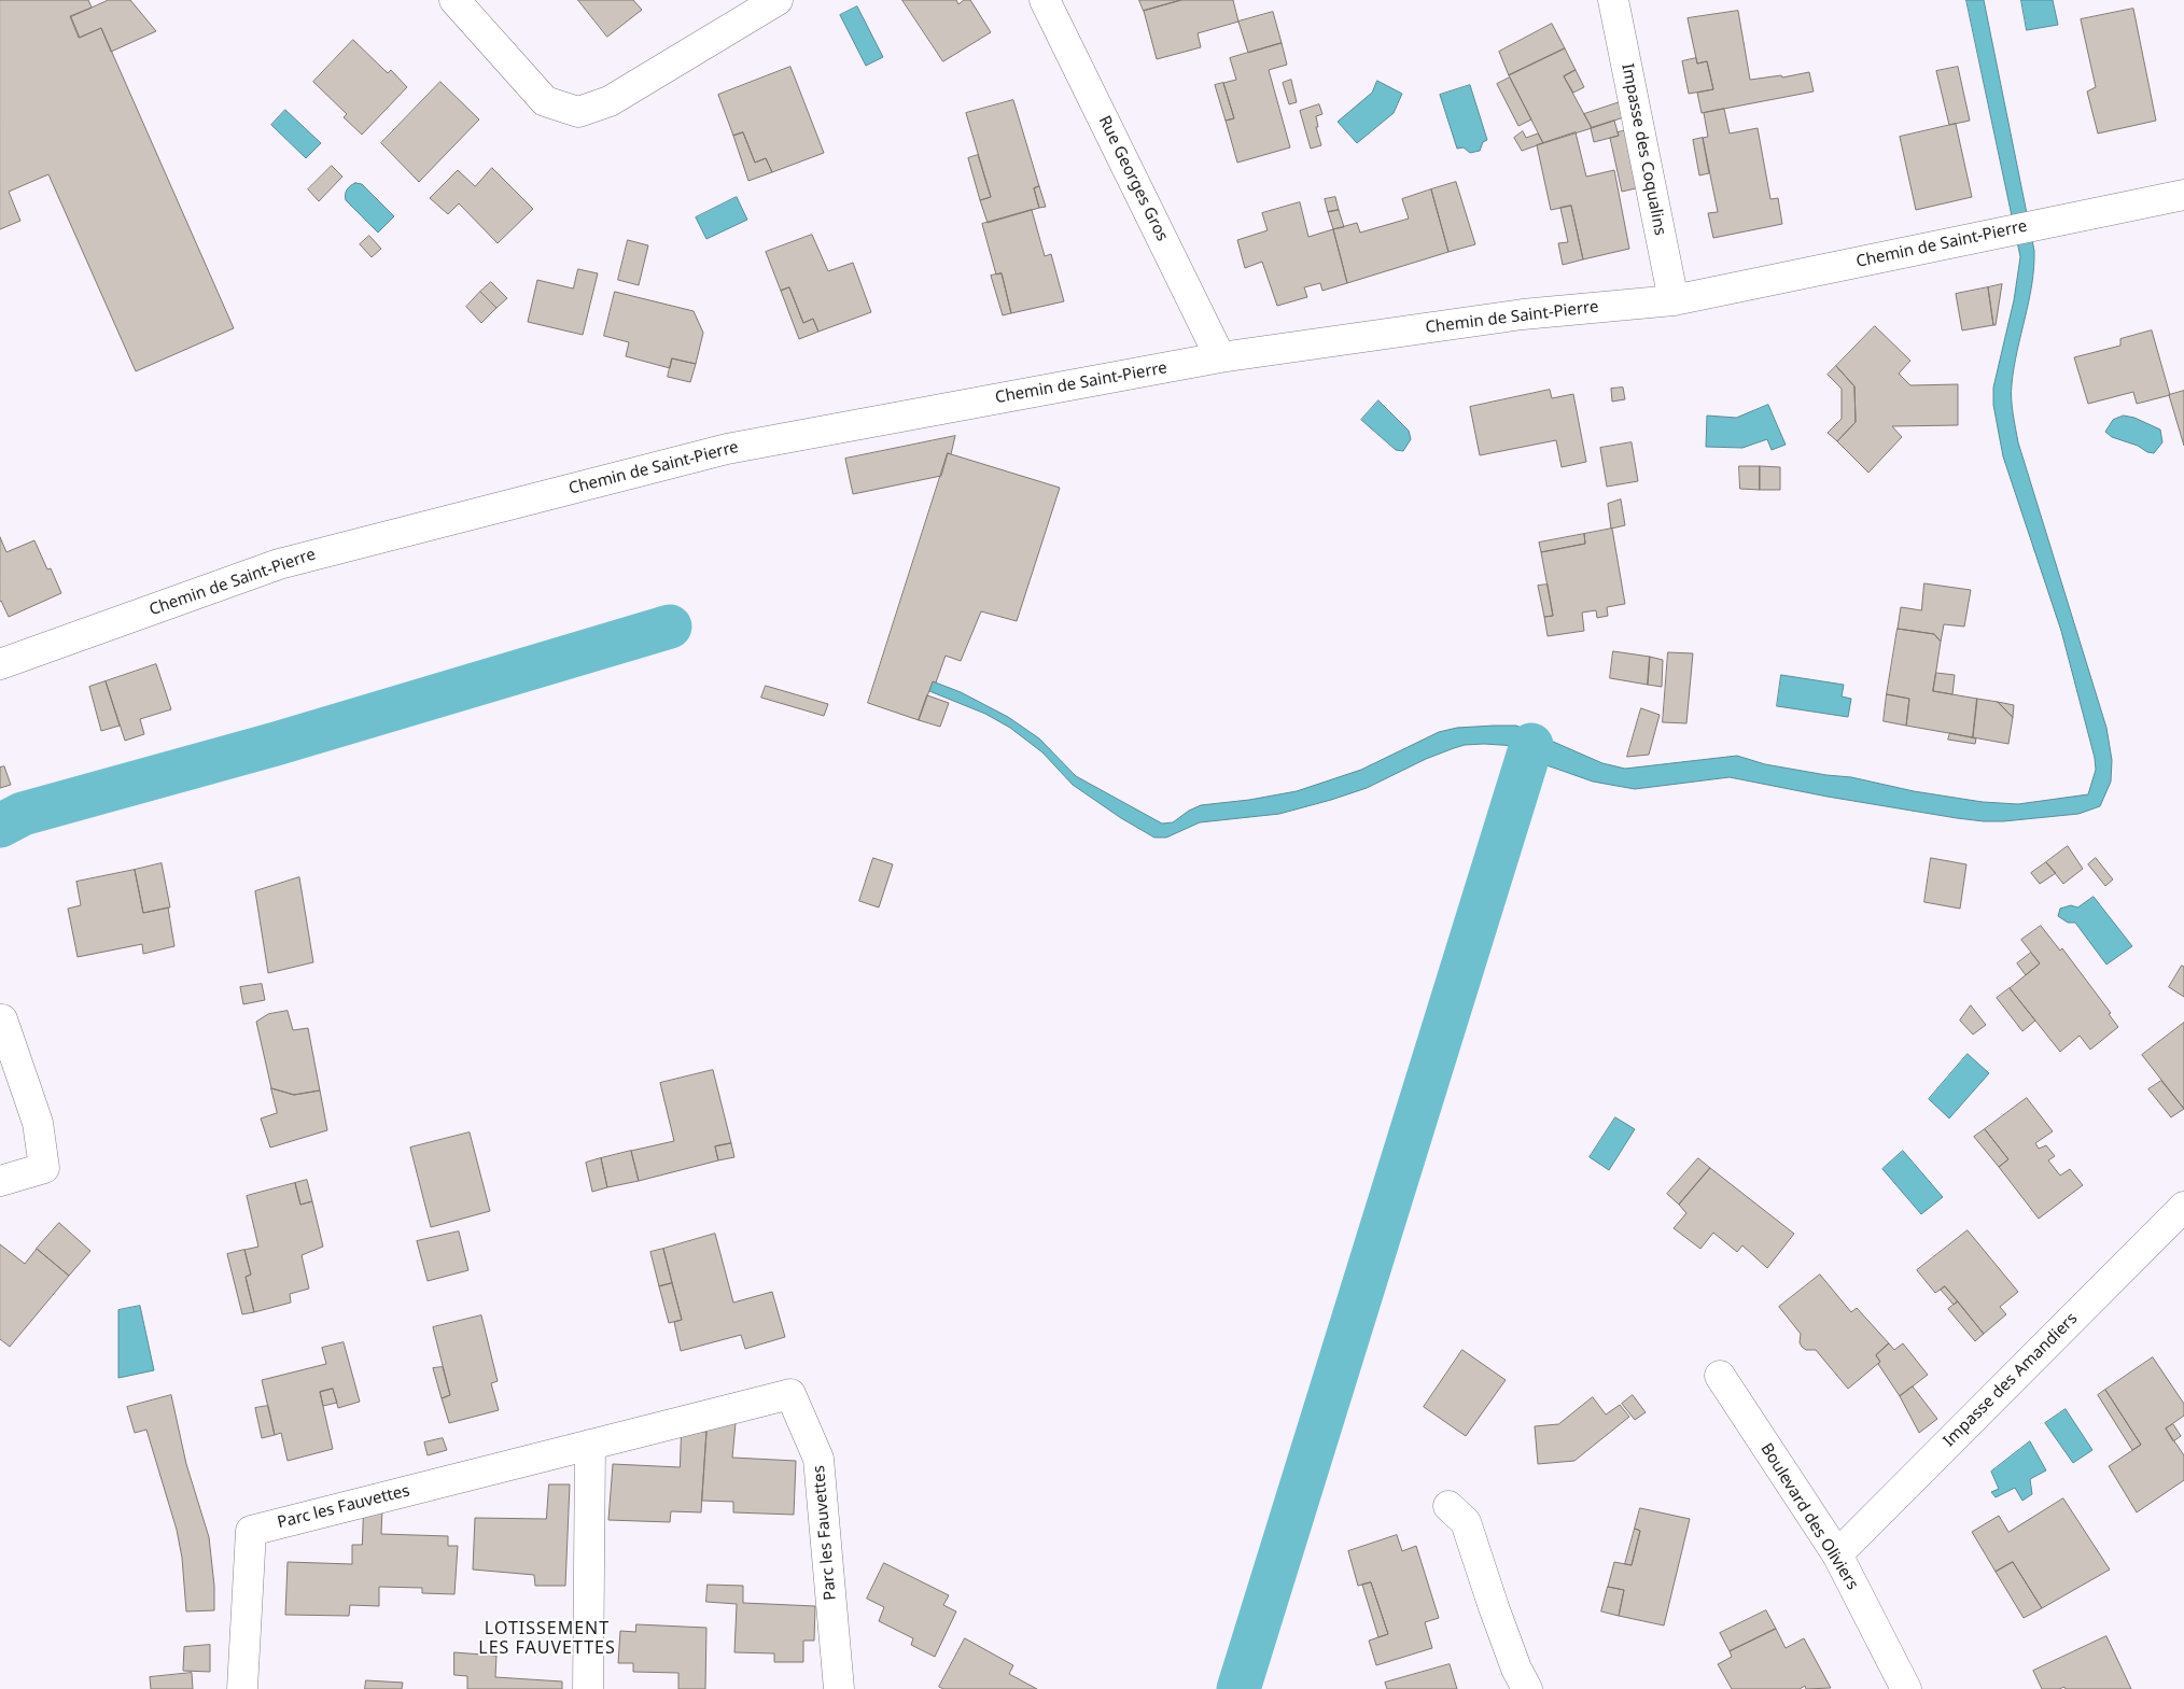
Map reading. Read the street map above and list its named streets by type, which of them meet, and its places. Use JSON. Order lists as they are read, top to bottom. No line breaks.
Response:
{"streets":{"street":["Impasse des Coqualins","Rue Georges Gros","Chemin de Saint-Pierre","Impasse des Amandiers","Parc les Fauvettes","Boulevard des Oliviers"]},"crossings":[["Impasse des Coqualins","Chemin de Saint-Pierre"],["Rue Georges Gros","Chemin de Saint-Pierre"],["Impasse des Amandiers","Boulevard des Oliviers"]],"districts":["LOTISSEMENT LES FAUVETTES"]}
